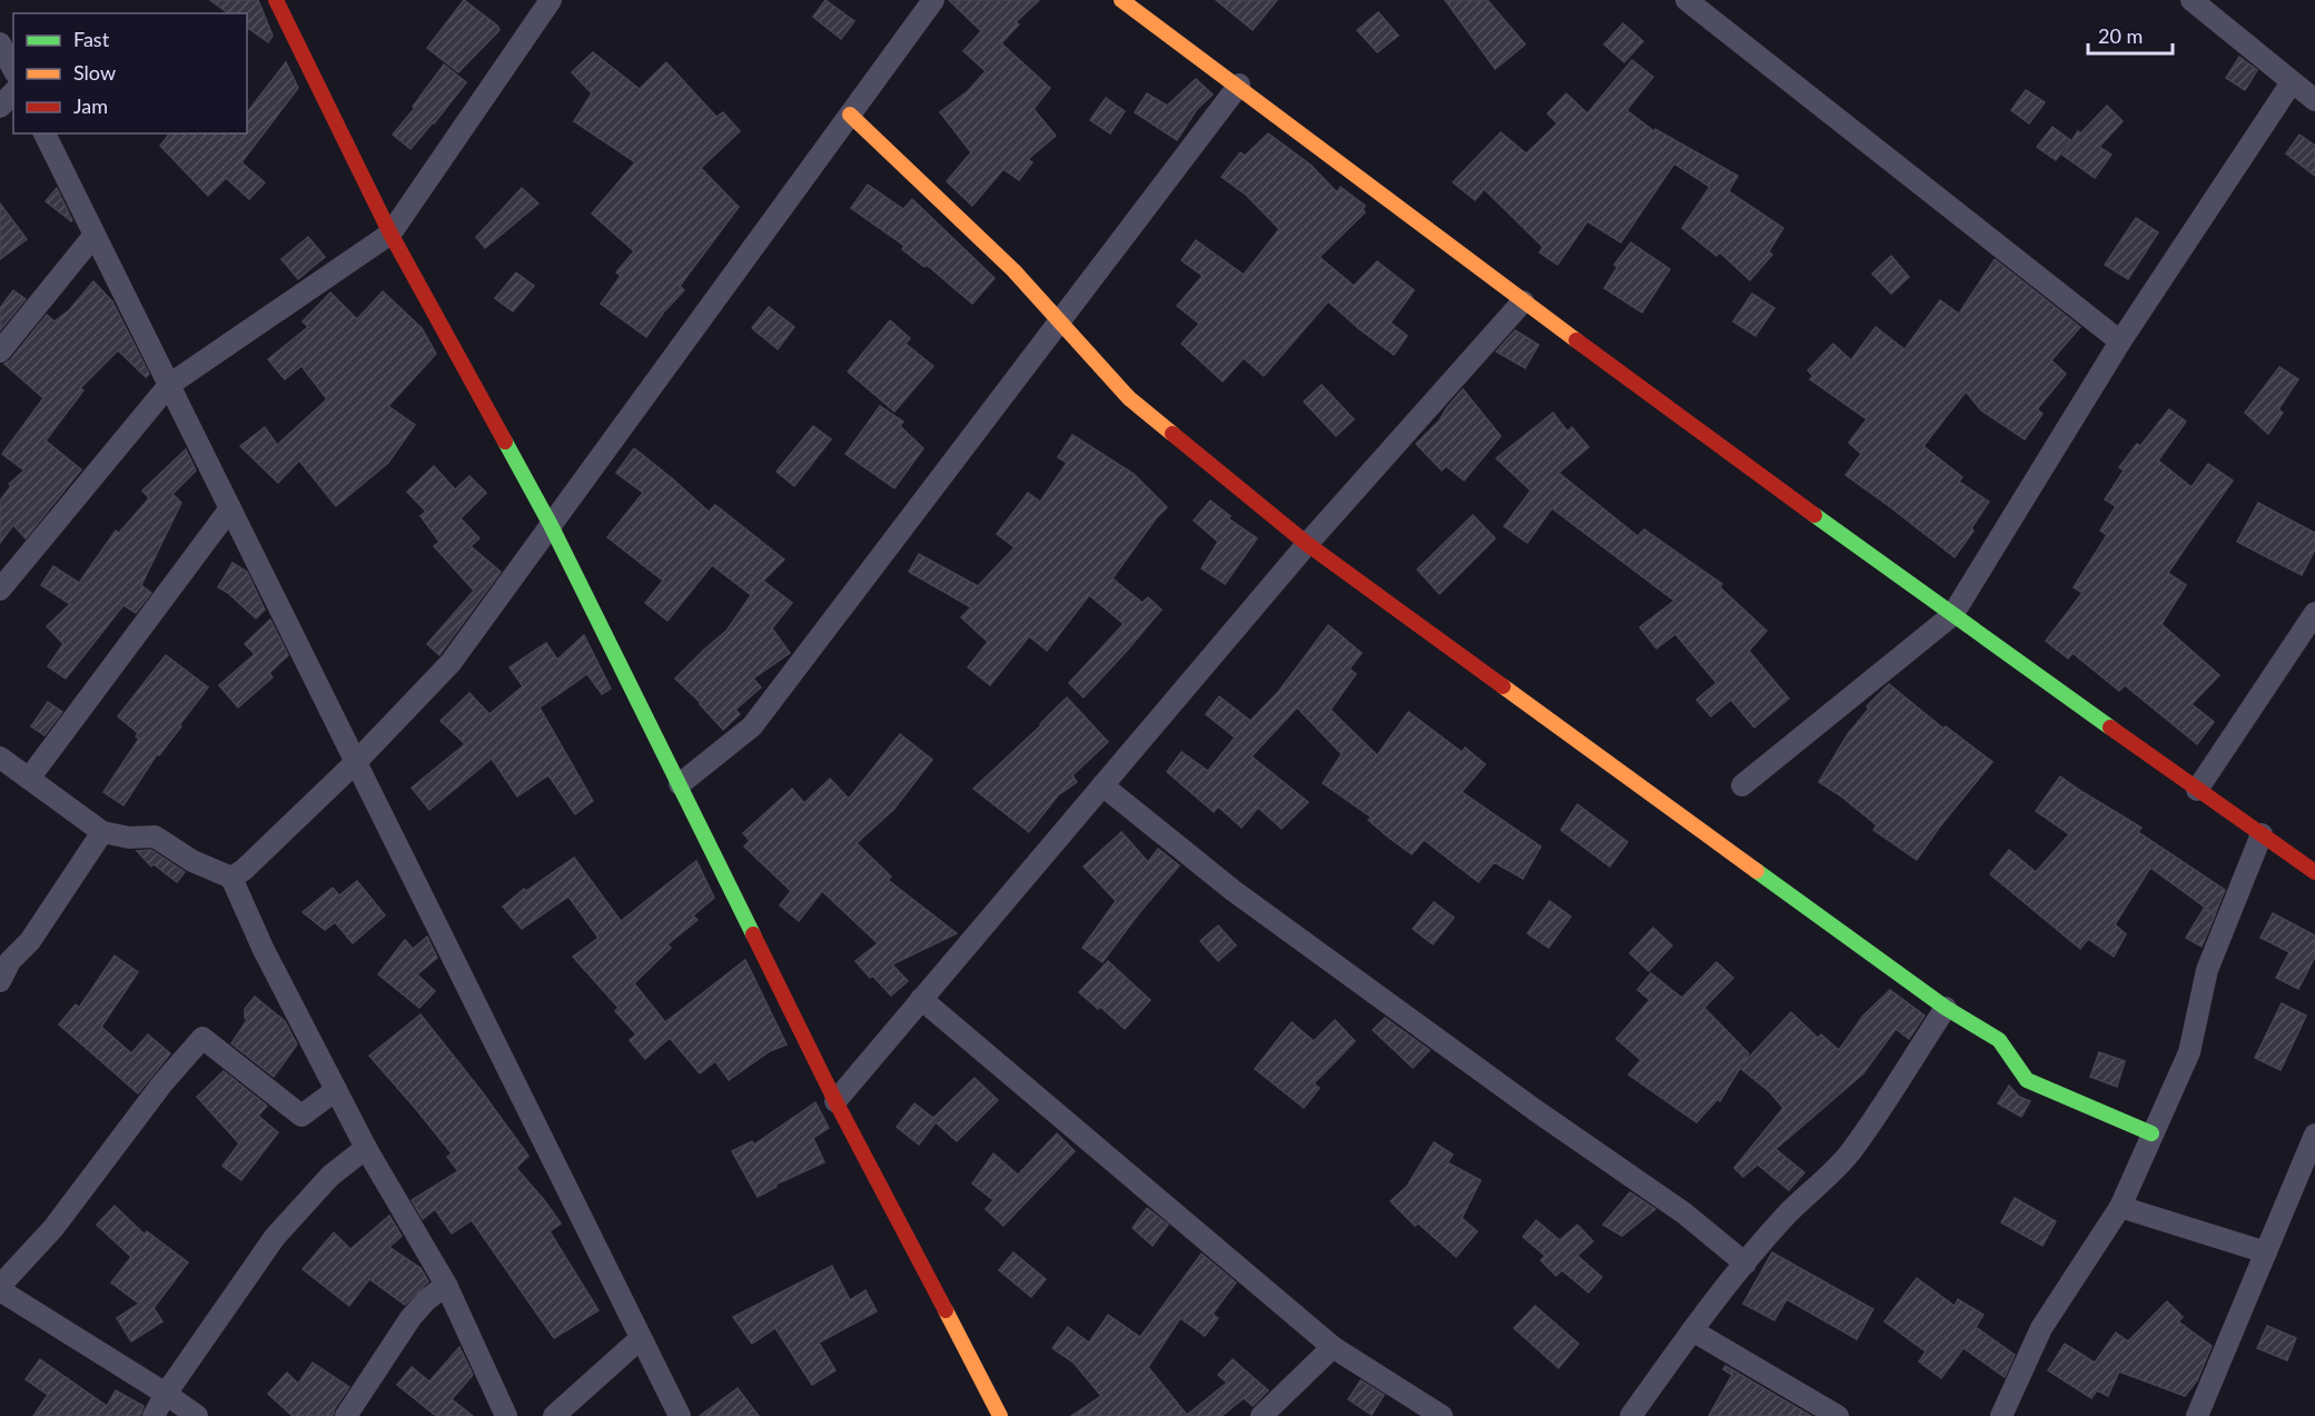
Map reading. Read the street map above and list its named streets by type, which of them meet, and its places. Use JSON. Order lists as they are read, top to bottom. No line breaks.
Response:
{"legend":["Fast","Slow","Jam"],"scale_bar":"20 m"}
